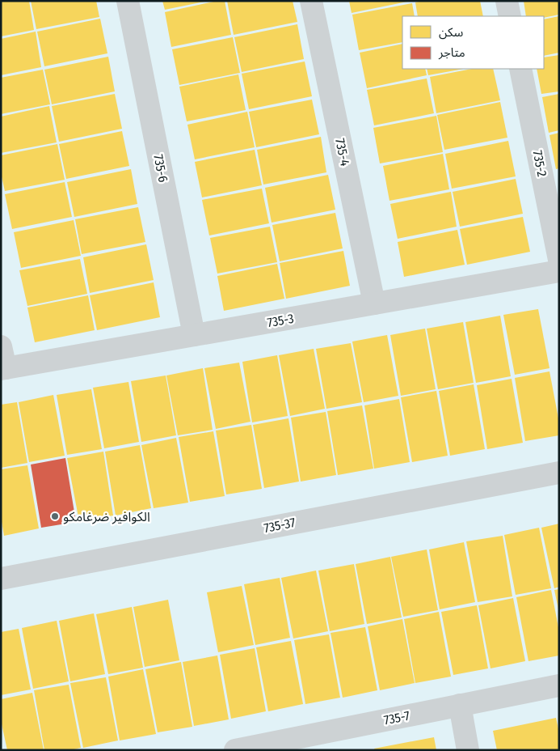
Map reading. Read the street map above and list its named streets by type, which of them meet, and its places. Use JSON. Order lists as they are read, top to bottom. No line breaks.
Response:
{"streets":{"street":["735-4","735-2","735-6","735-3","735-37","735-7"]},"crossings":[["735-4","735-3"],["735-6","735-3"]],"places":["الكوافير ضرغامكو"],"legend":["سكن","متاجر"]}
